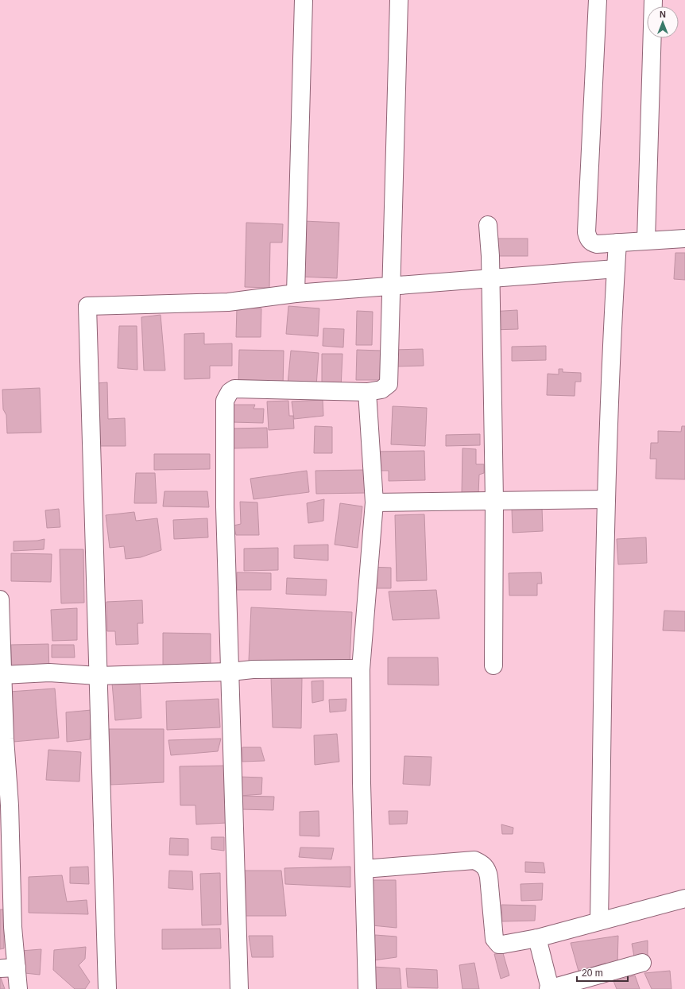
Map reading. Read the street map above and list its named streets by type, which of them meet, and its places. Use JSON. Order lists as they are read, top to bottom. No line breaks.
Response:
{"scale_bar":"20 m","north":"top"}
